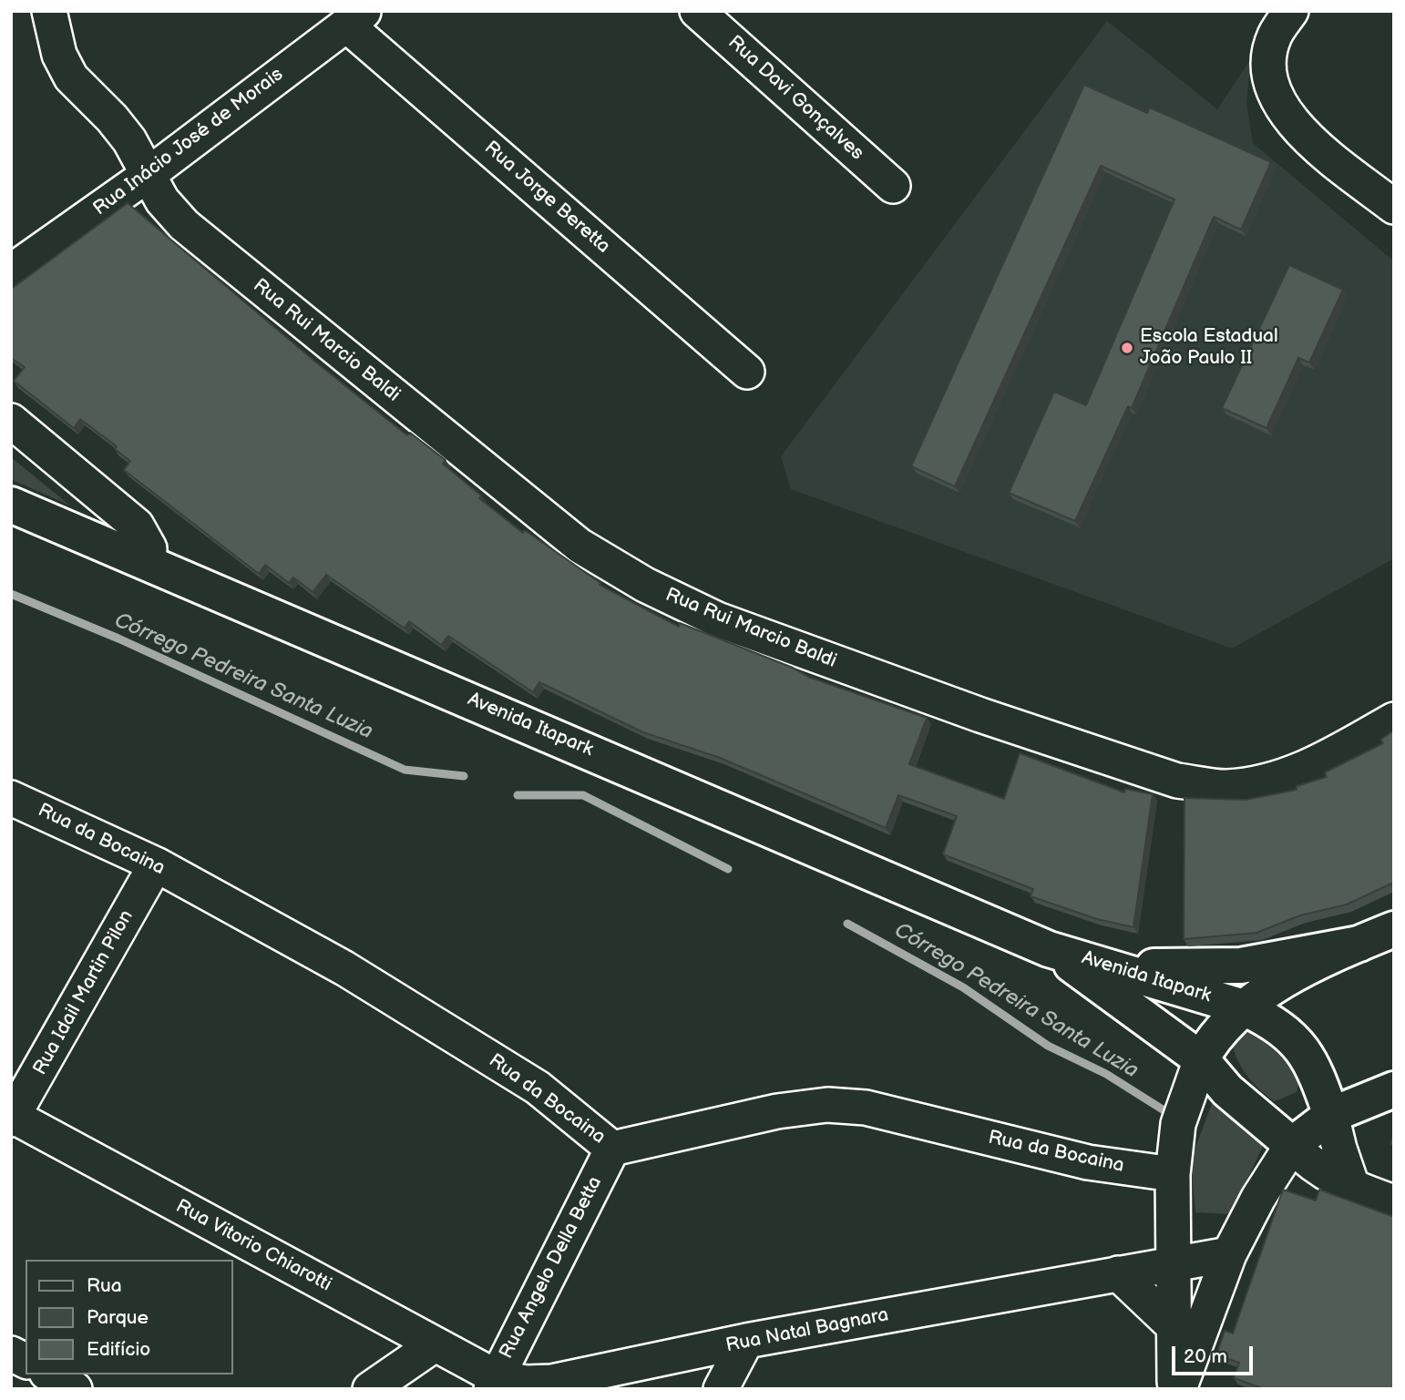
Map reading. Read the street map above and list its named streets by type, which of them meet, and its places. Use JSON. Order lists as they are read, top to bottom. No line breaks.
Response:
{"streets":{"main road":["Avenida Itapark"],"street":["Rua Davi Gonçalves","Rua Inácio José de Morais","Rua Jorge Beretta","Rua Rui Marcio Baldi","Rua da Bocaina","Rua Idail Martin Pilon","Rua Vitorio Chiarotti","Rua Angelo Della Betta","Rua Natal Bagnara"]},"crossings":[["Rua Inácio José de Morais","Rua Jorge Beretta"],["Rua Inácio José de Morais","Rua Rui Marcio Baldi"],["Rua da Bocaina","Rua Idail Martin Pilon"],["Rua da Bocaina","Rua Angelo Della Betta"],["Rua Idail Martin Pilon","Rua Vitorio Chiarotti"],["Rua Vitorio Chiarotti","Rua Angelo Della Betta"],["Rua Vitorio Chiarotti","Rua Natal Bagnara"],["Rua Angelo Della Betta","Rua Natal Bagnara"]],"water":["Córrego Pedreira Santa Luzia"],"places":["Escola Estadual João Paulo II"],"legend":["Rua","Parque","Edifício"],"scale_bar":"20 m"}
